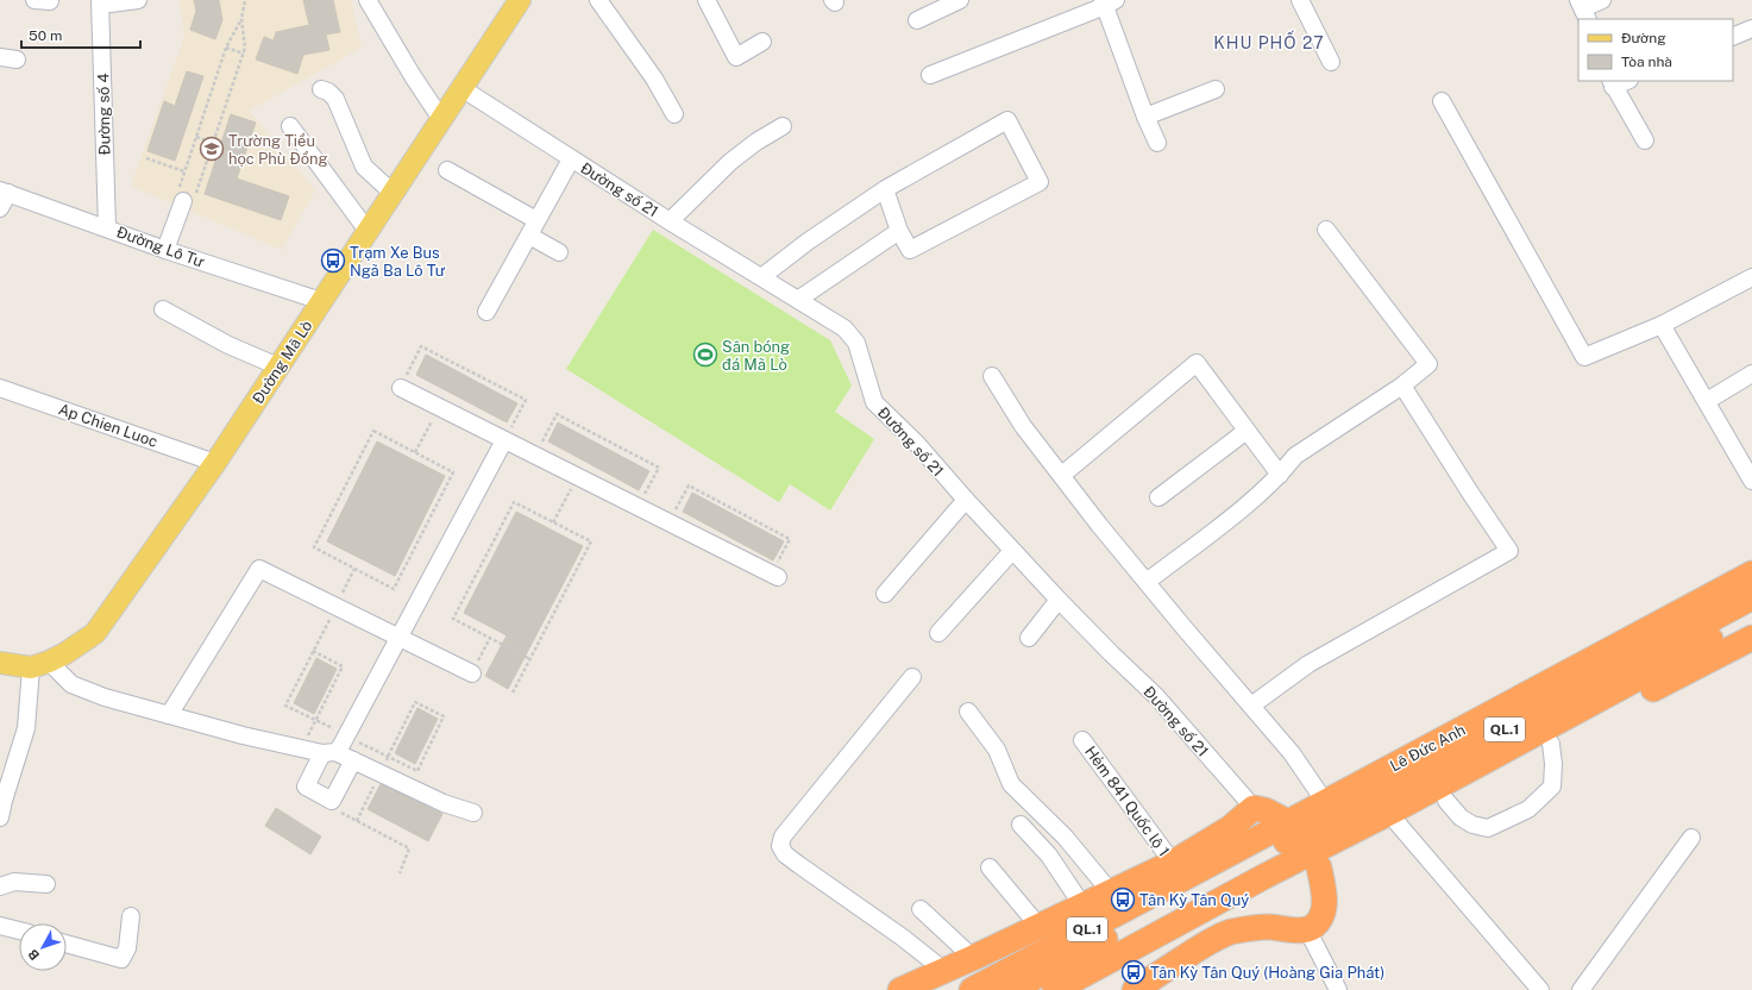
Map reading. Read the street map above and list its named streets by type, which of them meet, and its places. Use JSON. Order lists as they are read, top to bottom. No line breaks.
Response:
{"streets":{"highway":["QL.1","Lê Đức Anh"],"main road":["Đường Mã Lò"],"street":["Đường số 4","Đường số 21","Đường Lô Tư","Ap Chien Luoc","Hẻm 841 Quốc lộ 1"]},"crossings":[["Đường số 4","Đường Lô Tư"],["Đường số 21","Đường Mã Lò"],["Đường Lô Tư","Đường Mã Lò"],["Đường Mã Lò","Ap Chien Luoc"],["QL.1","Lê Đức Anh"]],"districts":["KHU PHỐ 27"],"places":{"school or university":["Trường Tiểu học Phù Đổng"],"bus stop":["Trạm Xe Bus Ngã Ba Lô Tư","Tân Kỳ Tân Quý","Tân Kỳ Tân Quý (Hoàng Gia Phát)"],"sports":["Sân bóng đá Mã Lò"]},"legend":["Đường","Tòa nhà"],"scale_bar":"50 m","north":"bottom left"}
